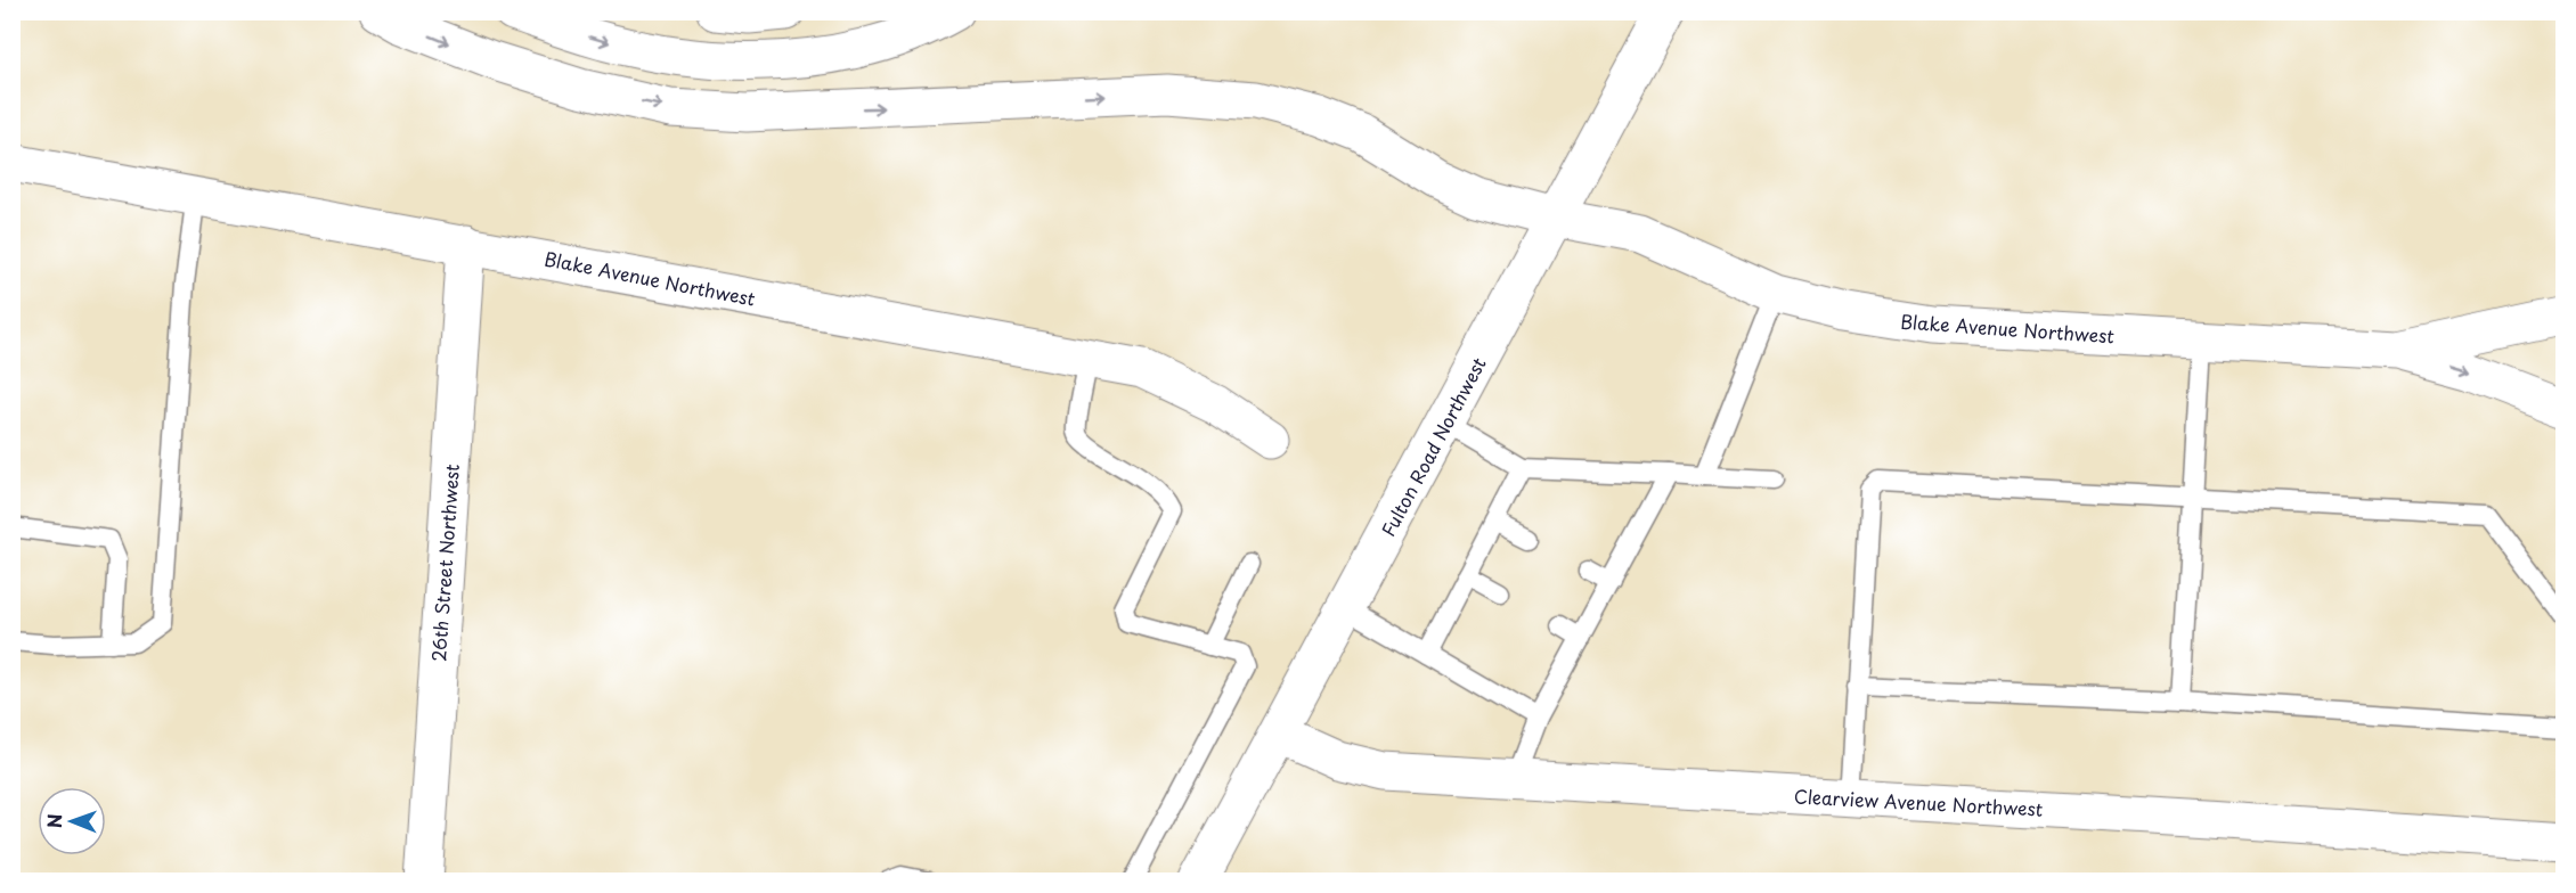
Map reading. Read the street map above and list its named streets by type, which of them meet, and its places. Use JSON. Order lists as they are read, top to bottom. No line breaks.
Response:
{"streets":{"main road":["Blake Avenue Northwest","Fulton Road Northwest","26th Street Northwest","Clearview Avenue Northwest"]},"crossings":[["Blake Avenue Northwest","Fulton Road Northwest"],["Blake Avenue Northwest","26th Street Northwest"],["Fulton Road Northwest","Clearview Avenue Northwest"]],"north":"left"}
